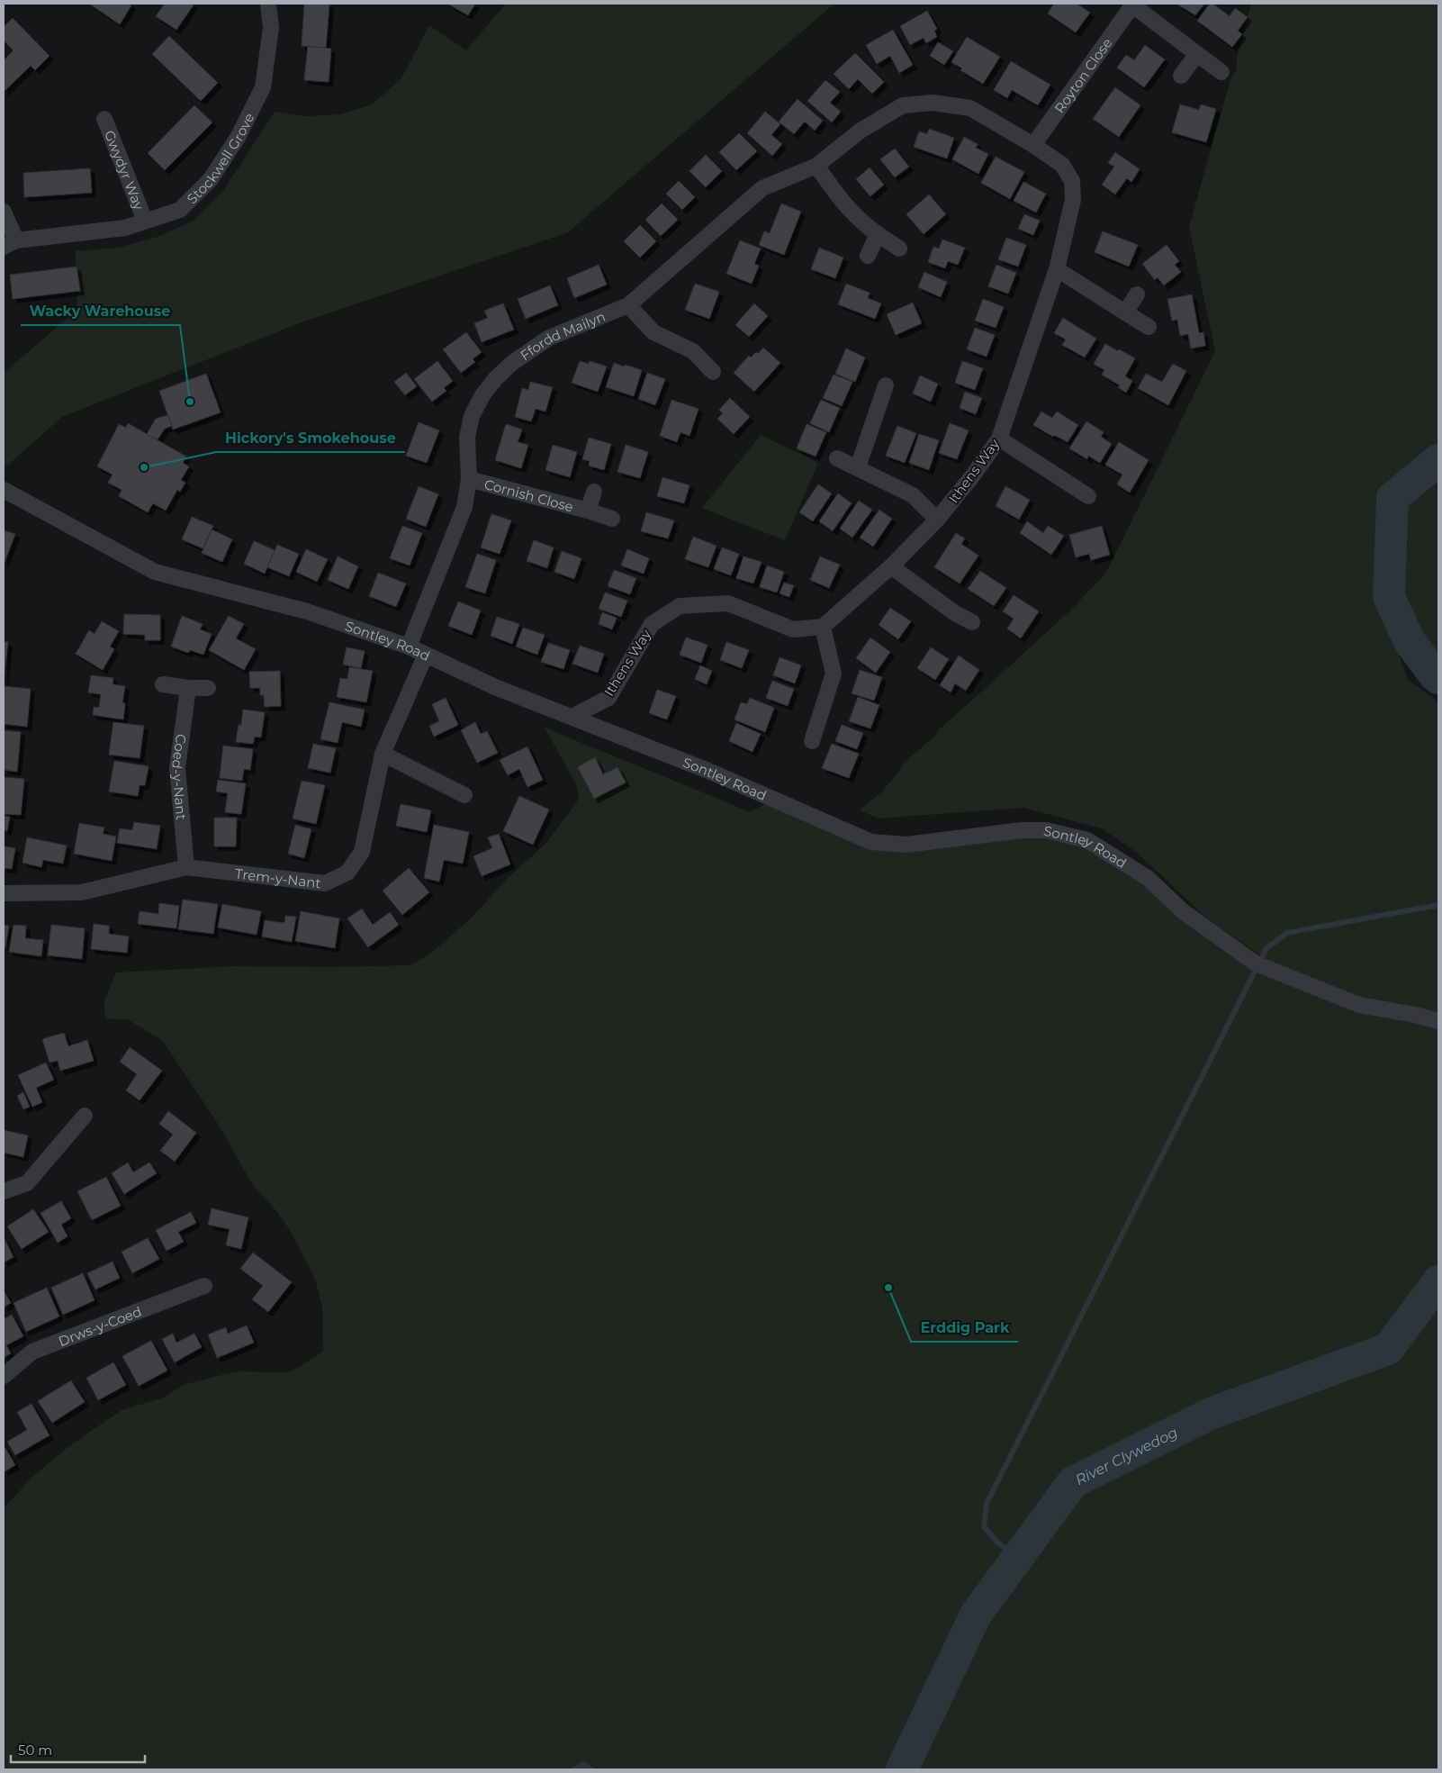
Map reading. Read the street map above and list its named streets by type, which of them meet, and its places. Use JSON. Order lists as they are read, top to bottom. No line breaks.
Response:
{"streets":{"street":["Royton Close","Stockwell Grove","Gwydyr Way","Ffordd Mailyn","Ithens Way","Cornish Close","Sontley Road","Coed-y-Nant","Trem-y-Nant","Drws-y-Coed"]},"crossings":[["Royton Close","Ithens Way"],["Stockwell Grove","Gwydyr Way"],["Ffordd Mailyn","Ithens Way"],["Ffordd Mailyn","Cornish Close"],["Ffordd Mailyn","Sontley Road"],["Ithens Way","Sontley Road"],["Sontley Road","Trem-y-Nant"],["Coed-y-Nant","Trem-y-Nant"]],"water":["River Clywedog"],"places":["Wacky Warehouse","Hickory's Smokehouse","Erddig Park"],"scale_bar":"50 m"}
